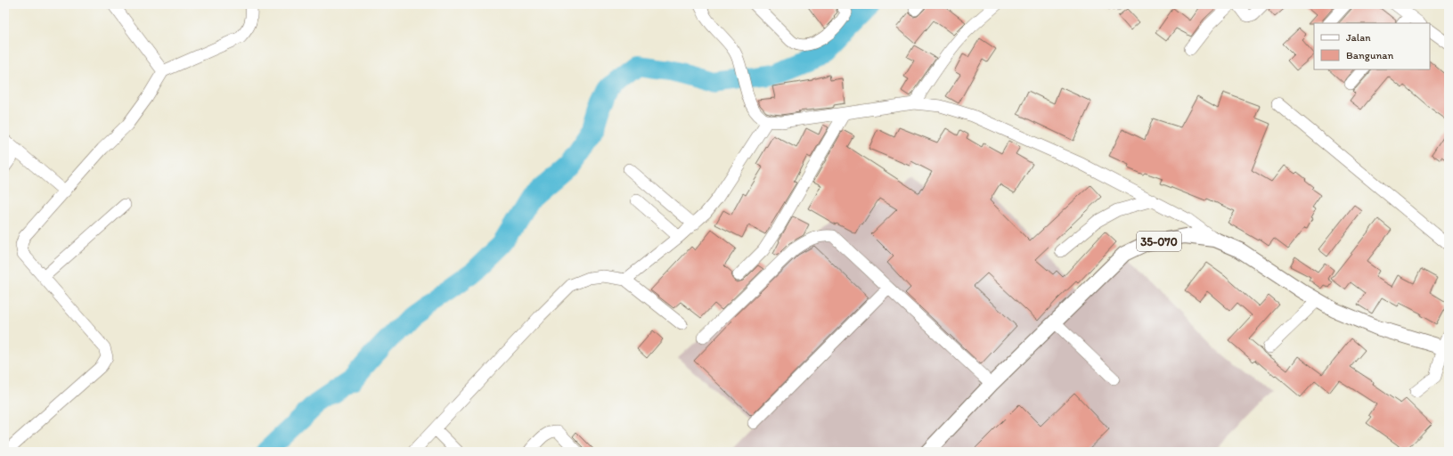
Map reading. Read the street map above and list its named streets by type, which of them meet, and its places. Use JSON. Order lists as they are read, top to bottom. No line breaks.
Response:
{"streets":{"main road":["35-070"]},"legend":["Jalan","Bangunan"]}
